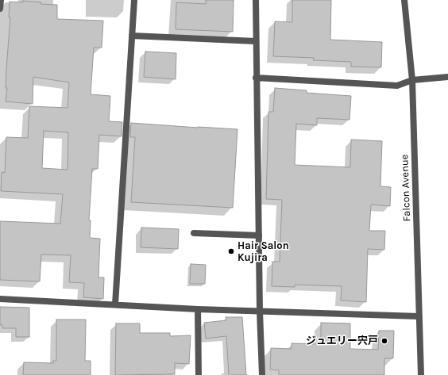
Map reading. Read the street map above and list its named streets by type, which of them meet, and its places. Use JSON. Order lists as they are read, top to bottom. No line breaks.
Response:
{"streets":{"street":["Falcon Avenue"]},"places":["Hair Salon Kujira","ジュエリー宍戸"]}
